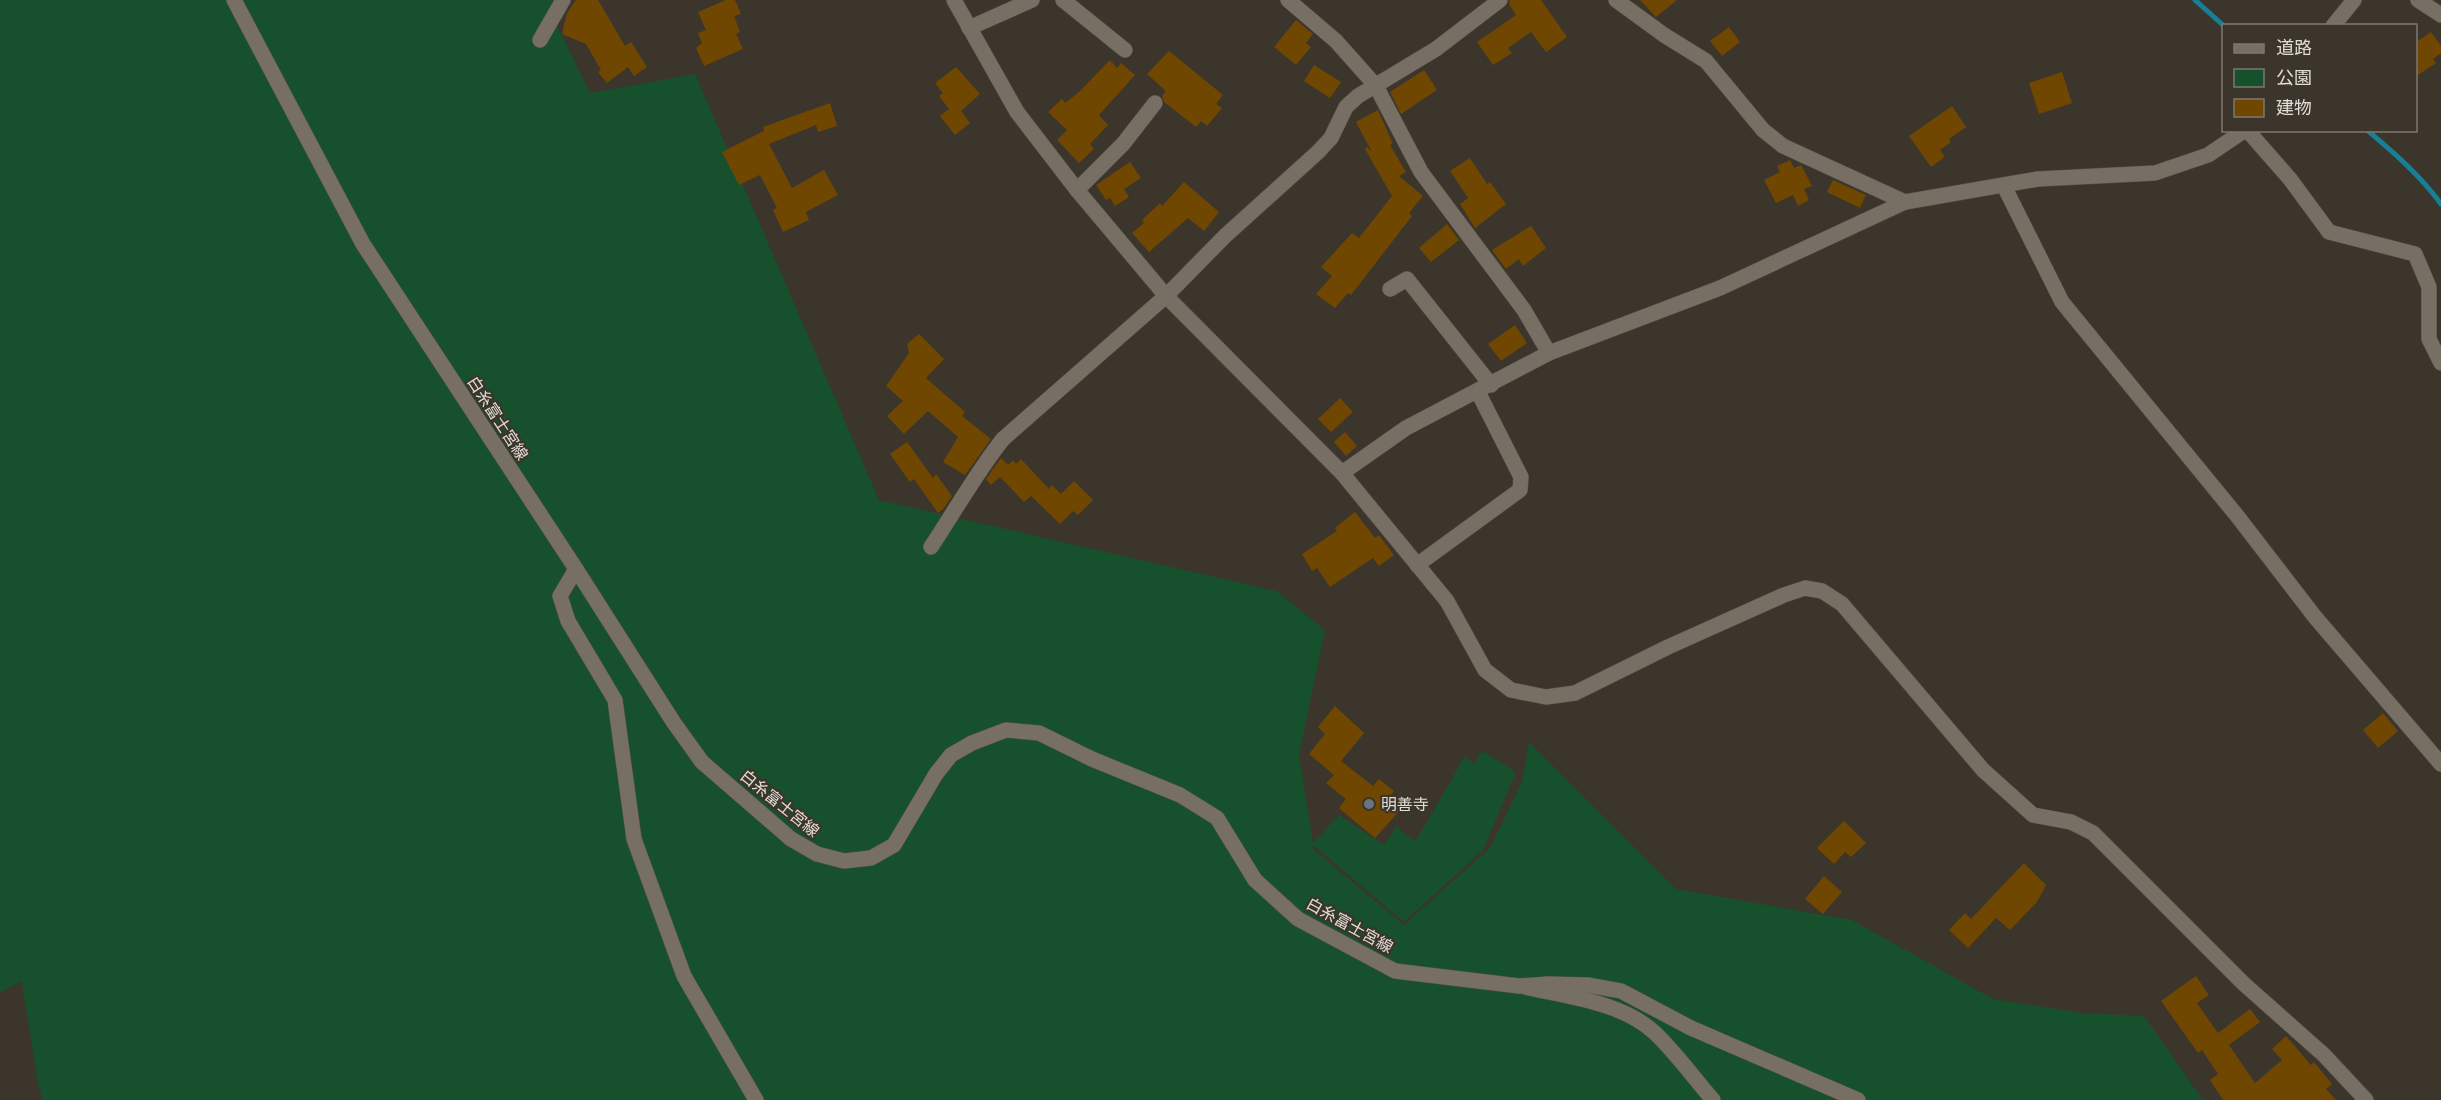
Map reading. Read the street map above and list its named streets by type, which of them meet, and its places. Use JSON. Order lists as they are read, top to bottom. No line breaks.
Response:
{"streets":{"street":["白糸富士宮線"]},"places":["明善寺"],"legend":["道路","公園","建物"]}
